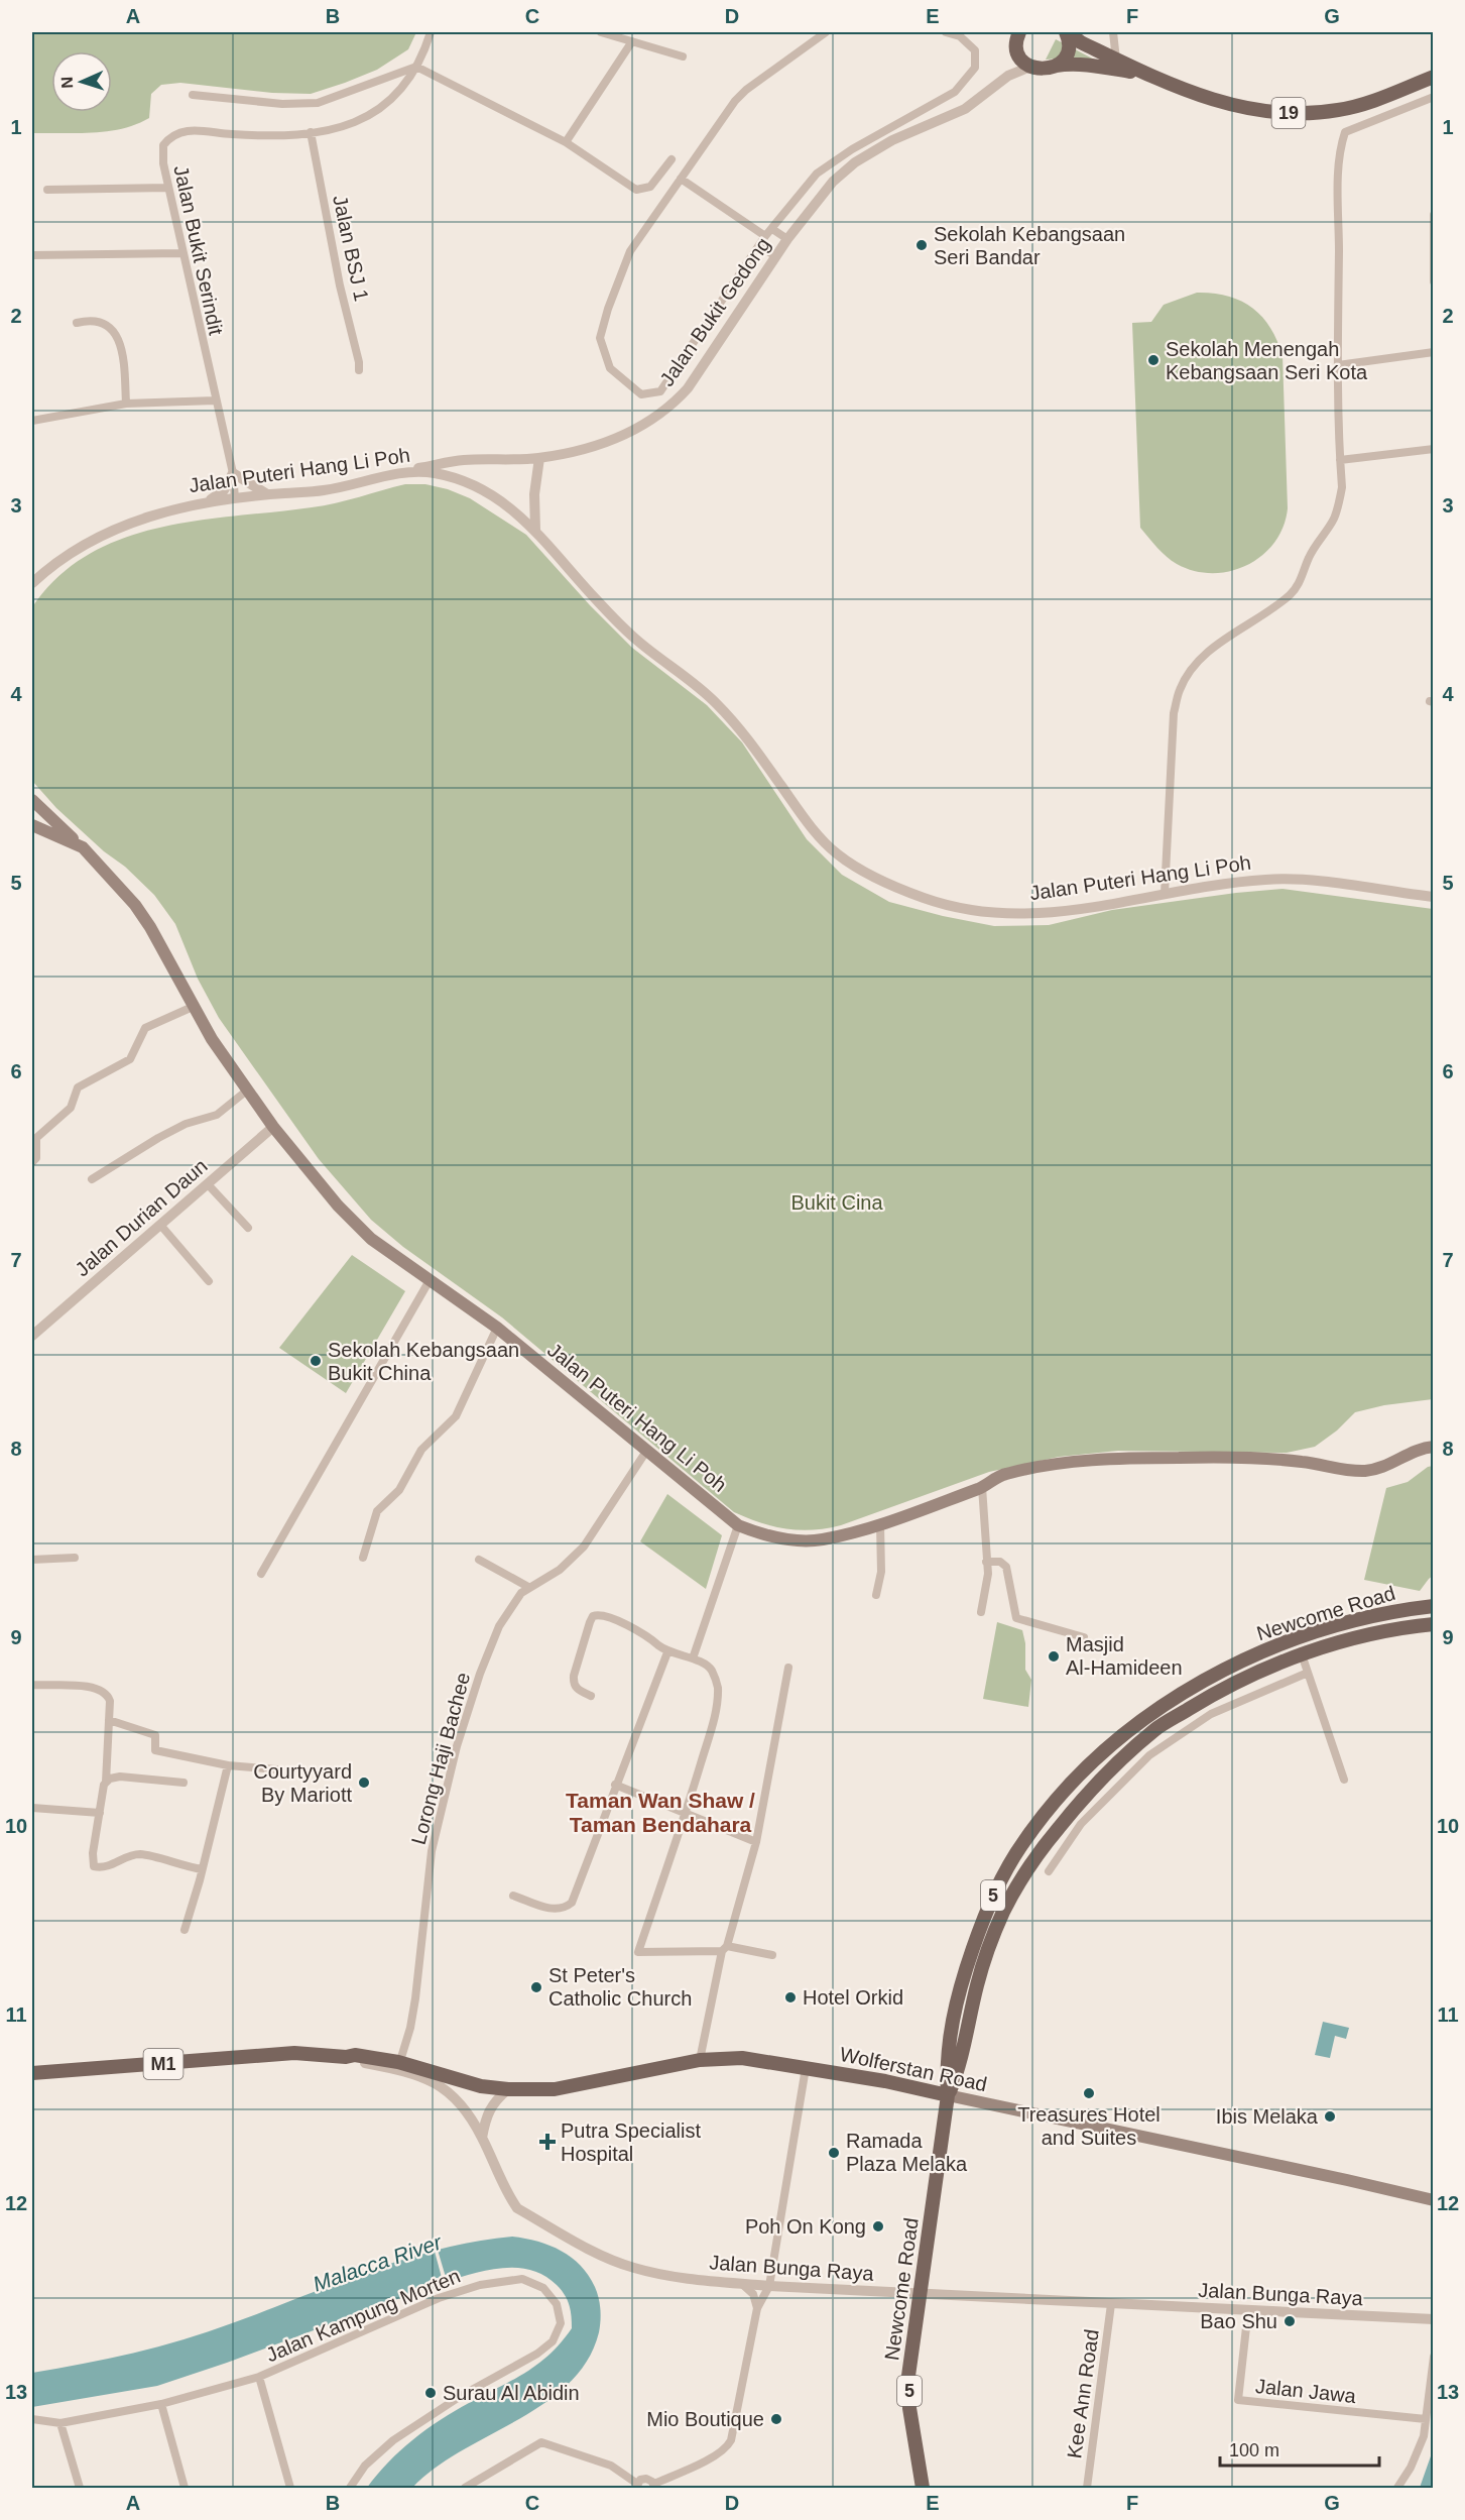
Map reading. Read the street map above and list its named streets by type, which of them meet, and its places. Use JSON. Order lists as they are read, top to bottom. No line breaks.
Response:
{"streets":{"main road":["19","Jalan Puteri Hang Li Poh","Newcome Road","5","M1","Wolferstan Road"],"street":["Jalan BSJ 1","Jalan Bukit Serindit","Jalan Bukit Gedong","Jalan Durian Daun","Lorong Haji Bachee","Jalan Bunga Raya","Jalan Kampung Morten","Jalan Jawa","Kee Ann Road"]},"crossings":[["Jalan BSJ 1","Jalan Bukit Serindit"],["Jalan Bukit Serindit","Jalan Puteri Hang Li Poh"],["Jalan Bukit Gedong","Jalan Puteri Hang Li Poh"],["Jalan Puteri Hang Li Poh","Jalan Durian Daun"],["Jalan Puteri Hang Li Poh","Lorong Haji Bachee"],["Newcome Road","Wolferstan Road"],["Newcome Road","Jalan Bunga Raya"],["Lorong Haji Bachee","Wolferstan Road"],["Lorong Haji Bachee","Jalan Bunga Raya"],["M1","Wolferstan Road"],["M1","Jalan Bunga Raya"],["Wolferstan Road","Jalan Bunga Raya"],["Jalan Bunga Raya","Jalan Jawa"],["Jalan Bunga Raya","Kee Ann Road"]],"districts":["Taman Wan Shaw / Taman Bendahara"],"water":["Malacca River"],"parks":["Bukit Cina"],"places":{"other":["Sekolah Kebangsaan Seri Bandar","Sekolah Menengah Kebangsaan Seri Kota","Sekolah Kebangsaan Bukit China","Masjid Al-Hamideen","Courtyyard By Mariott","St Peter's Catholic Church","Hotel Orkid","Treasures Hotel and Suites","Ibis Melaka","Ramada Plaza Melaka","Poh On Kong","Bao Shu","Surau Al Abidin","Mio Boutique"],"health":["Putra Specialist Hospital"]},"scale_bar":"100 m","north":"left","grid":{"columns":["A","B","C","D","E","F","G"],"rows":["1","2","3","4","5","6","7","8","9","10","11","12","13"]}}
